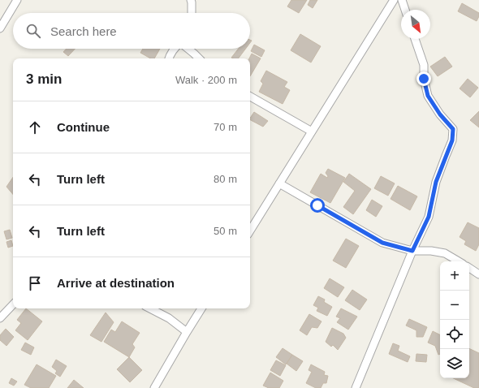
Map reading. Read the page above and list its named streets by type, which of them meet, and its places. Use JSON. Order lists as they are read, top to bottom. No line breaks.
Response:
{"north":"bottom right","page":{"search":"Search here","heading":["3 min","Walk · 200 m"],"list":[["Continue","70 m"],["Turn left","80 m"],["Turn left","50 m"],"Arrive at destination"],"map_buttons":["+","−"]}}
